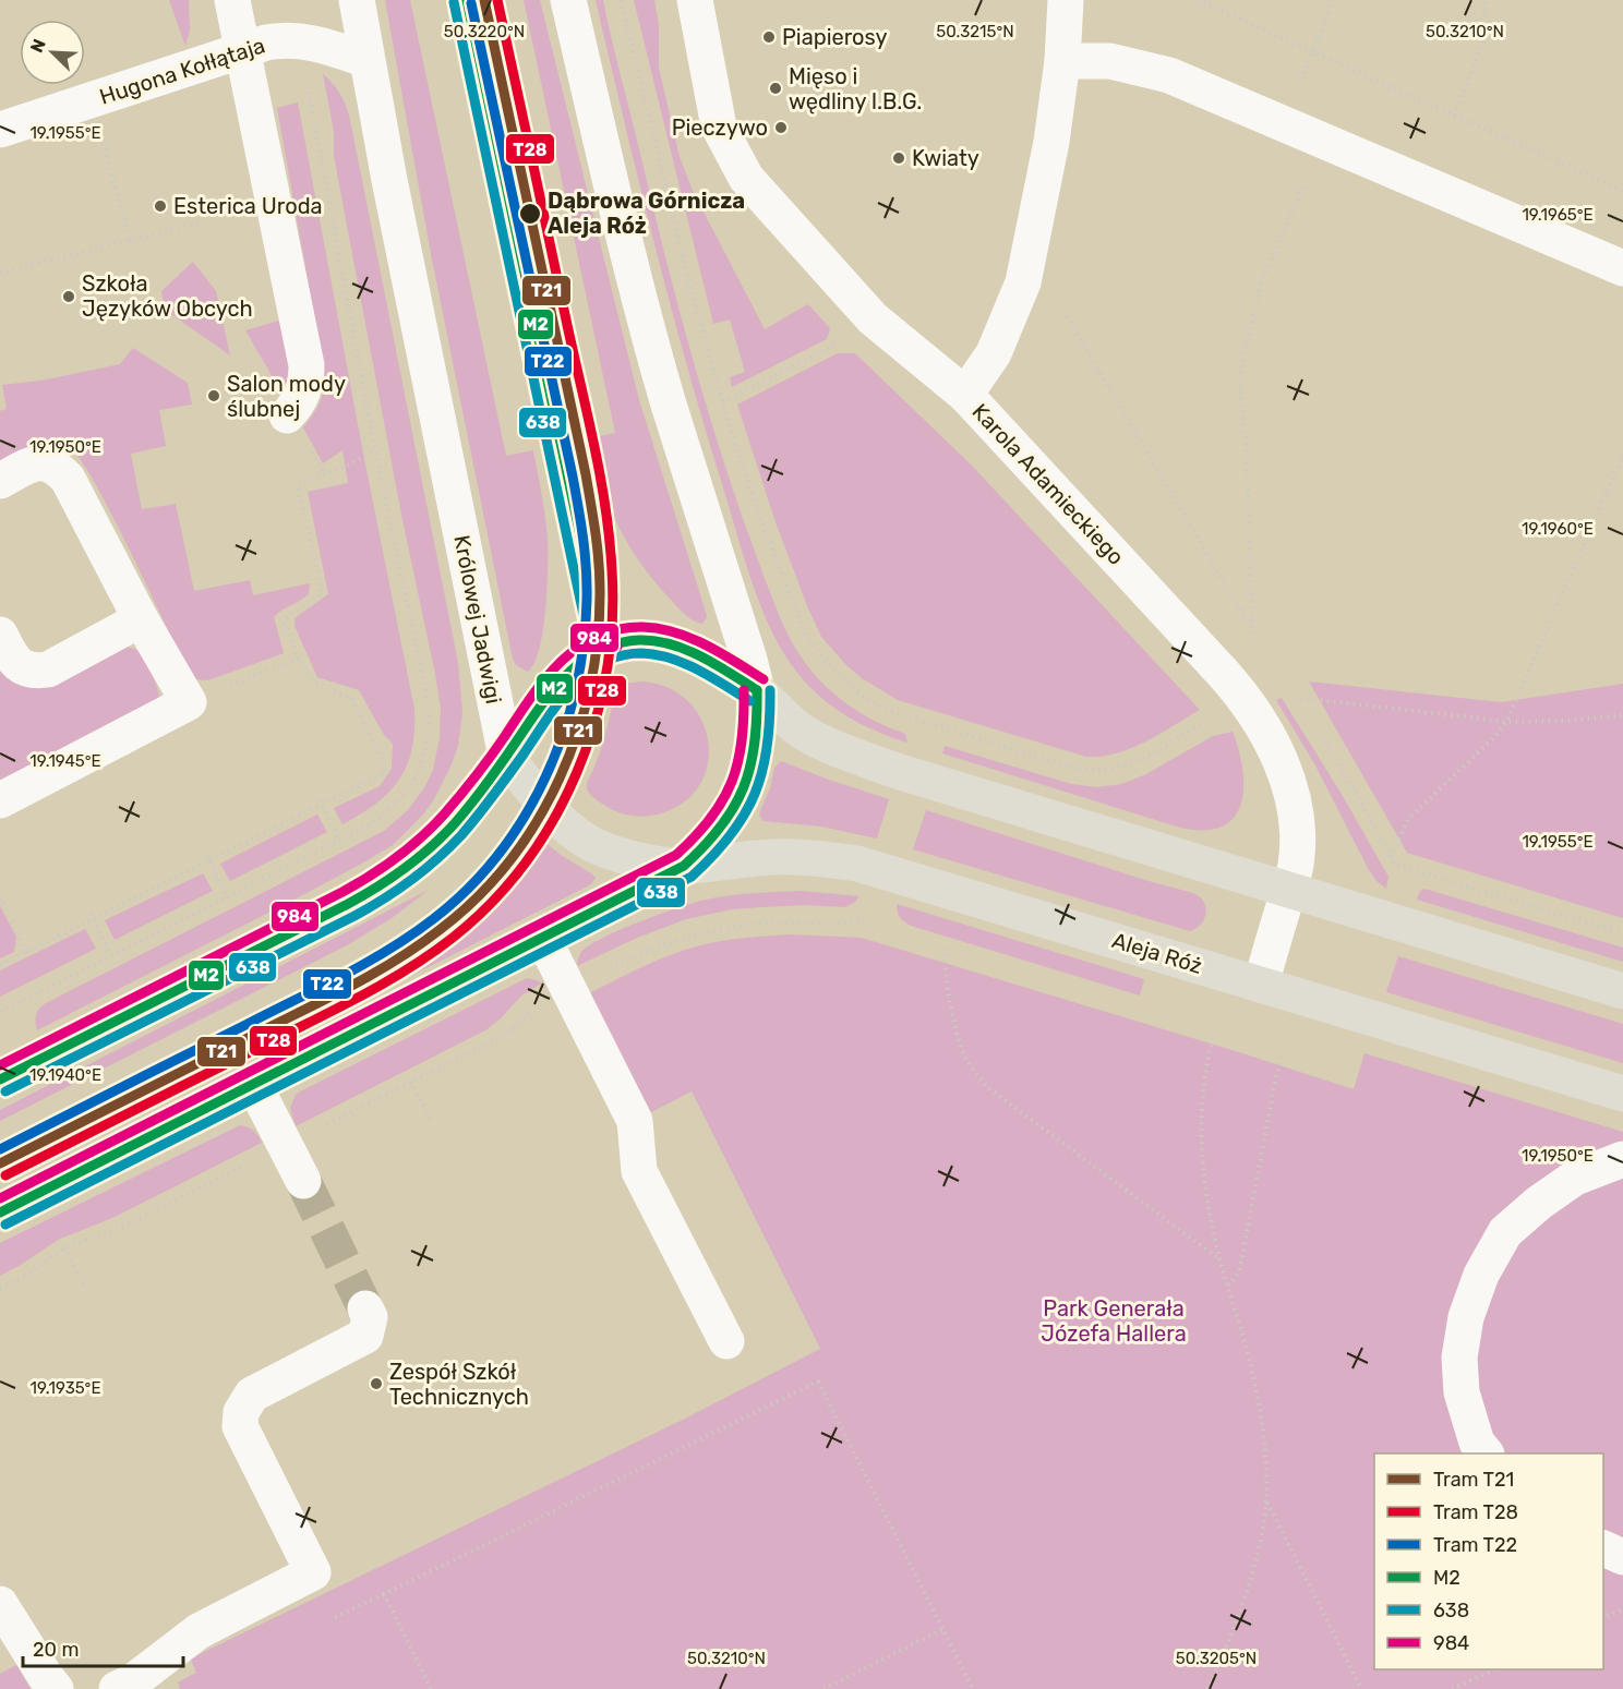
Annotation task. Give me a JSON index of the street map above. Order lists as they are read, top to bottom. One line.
{"streets":{"main road":["Aleja Róż"],"street":["Hugona Kołłątaja","Karola Adamieckiego","Królowej Jadwigi"]},"crossings":[["Hugona Kołłątaja","Królowej Jadwigi"],["Karola Adamieckiego","Aleja Róż"],["Królowej Jadwigi","Aleja Róż"]],"parks":["Park Generała Józefa Hallera"],"places":["Piapierosy","Mięso i wędliny I.B.G.","Pieczywo","Kwiaty","Esterica Uroda","Dąbrowa Górnicza Aleja Róż","Szkoła Języków Obcych","Salon mody ślubnej","Zespół Szkół Technicznych"],"lines":["tram line T21","tram line T28","transit line M2","transit line 984","transit line 638","tram line T22"],"legend":["Tram T21","Tram T28","Tram T22","M2","638","984"],"scale_bar":"20 m","north":"top left","coordinates":["50.3220°N","50.3215°N","50.3210°N","19.1955°E","19.1965°E","19.1950°E","19.1960°E","19.1945°E","19.1940°E","19.1935°E","50.3205°N"]}
